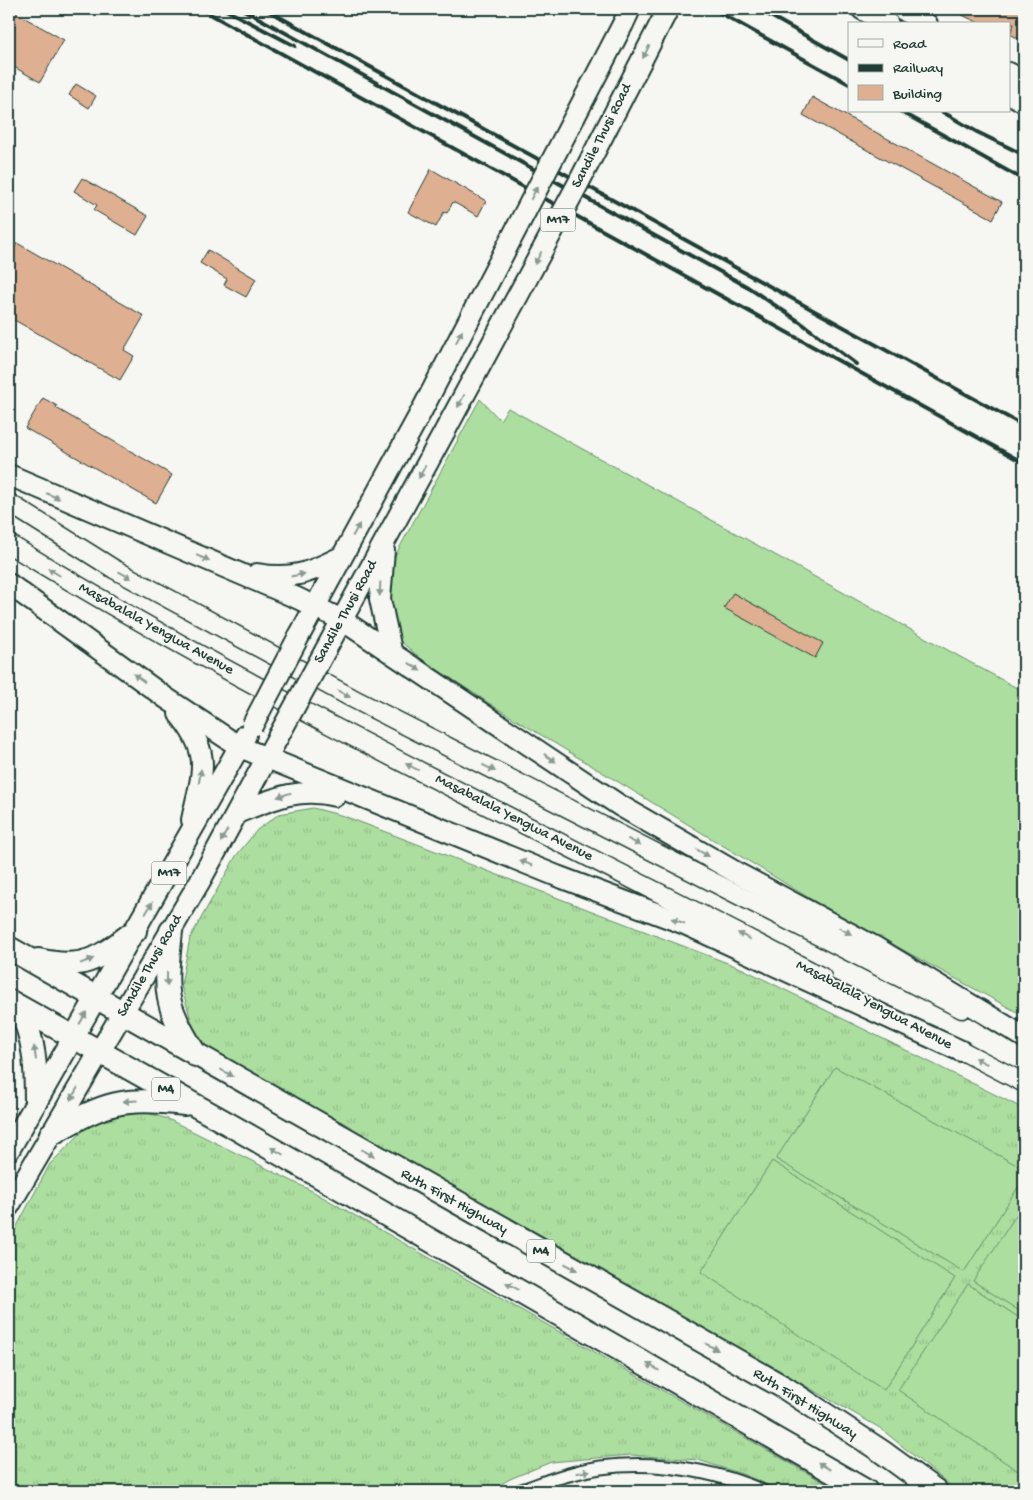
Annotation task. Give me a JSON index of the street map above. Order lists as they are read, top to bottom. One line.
{"streets":{"highway":["M4","Ruth First Highway"],"main road":["Sandile Thusi Road","M17","Masabalala Yengwa Avenue"]},"crossings":[["Sandile Thusi Road","M4"],["Sandile Thusi Road","Ruth First Highway"],["M4","Ruth First Highway"]],"legend":["Road","Railway","Building"]}
